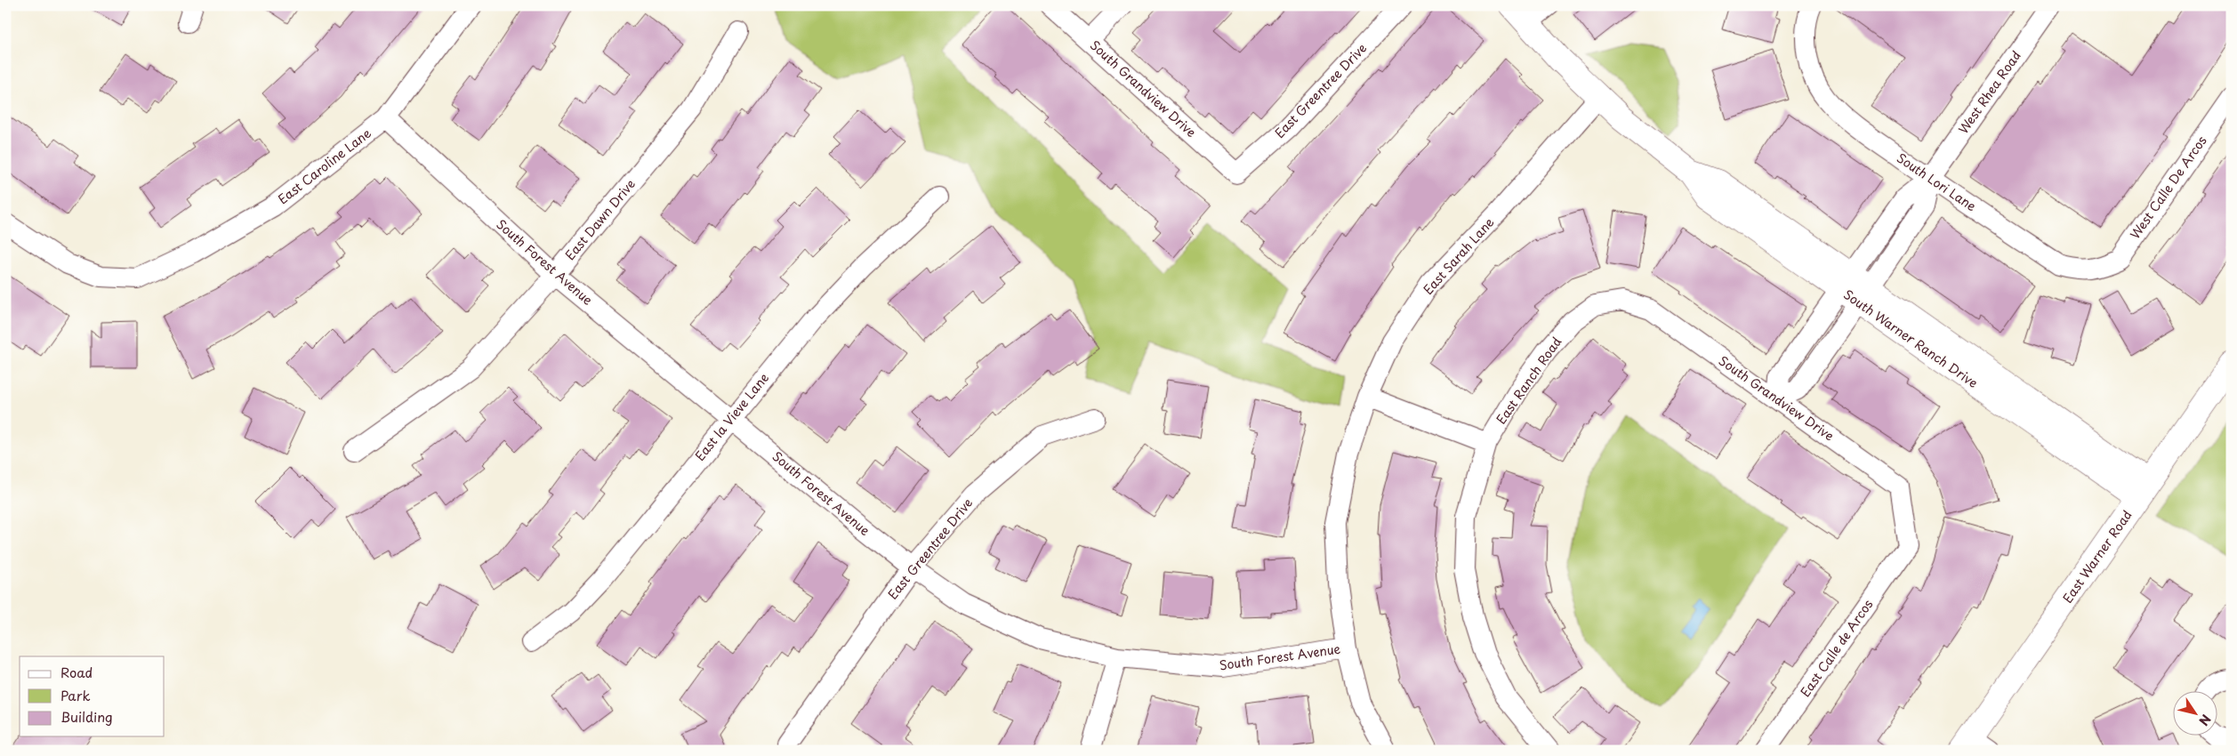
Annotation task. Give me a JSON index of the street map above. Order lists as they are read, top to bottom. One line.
{"streets":{"street":["South Grandview Drive","East Greentree Drive","West Rhea Road","East Caroline Lane","South Lori Lane","West Calle De Arcos","East Dawn Drive","East Sarah Lane","South Forest Avenue","South Warner Ranch Drive","East Ranch Road","East la Vieve Lane","East Warner Road","East Calle de Arcos"]},"crossings":[["South Grandview Drive","East Greentree Drive"],["South Grandview Drive","West Rhea Road"],["South Grandview Drive","East Ranch Road"],["South Grandview Drive","East Calle de Arcos"],["East Greentree Drive","South Forest Avenue"],["West Rhea Road","South Lori Lane"],["West Rhea Road","South Warner Ranch Drive"],["East Caroline Lane","South Forest Avenue"],["South Lori Lane","West Calle De Arcos"],["East Dawn Drive","South Forest Avenue"],["East Sarah Lane","South Forest Avenue"],["East Sarah Lane","South Warner Ranch Drive"],["South Forest Avenue","East la Vieve Lane"],["South Warner Ranch Drive","East Warner Road"]],"legend":["Road","Park","Building"],"north":"bottom right"}
